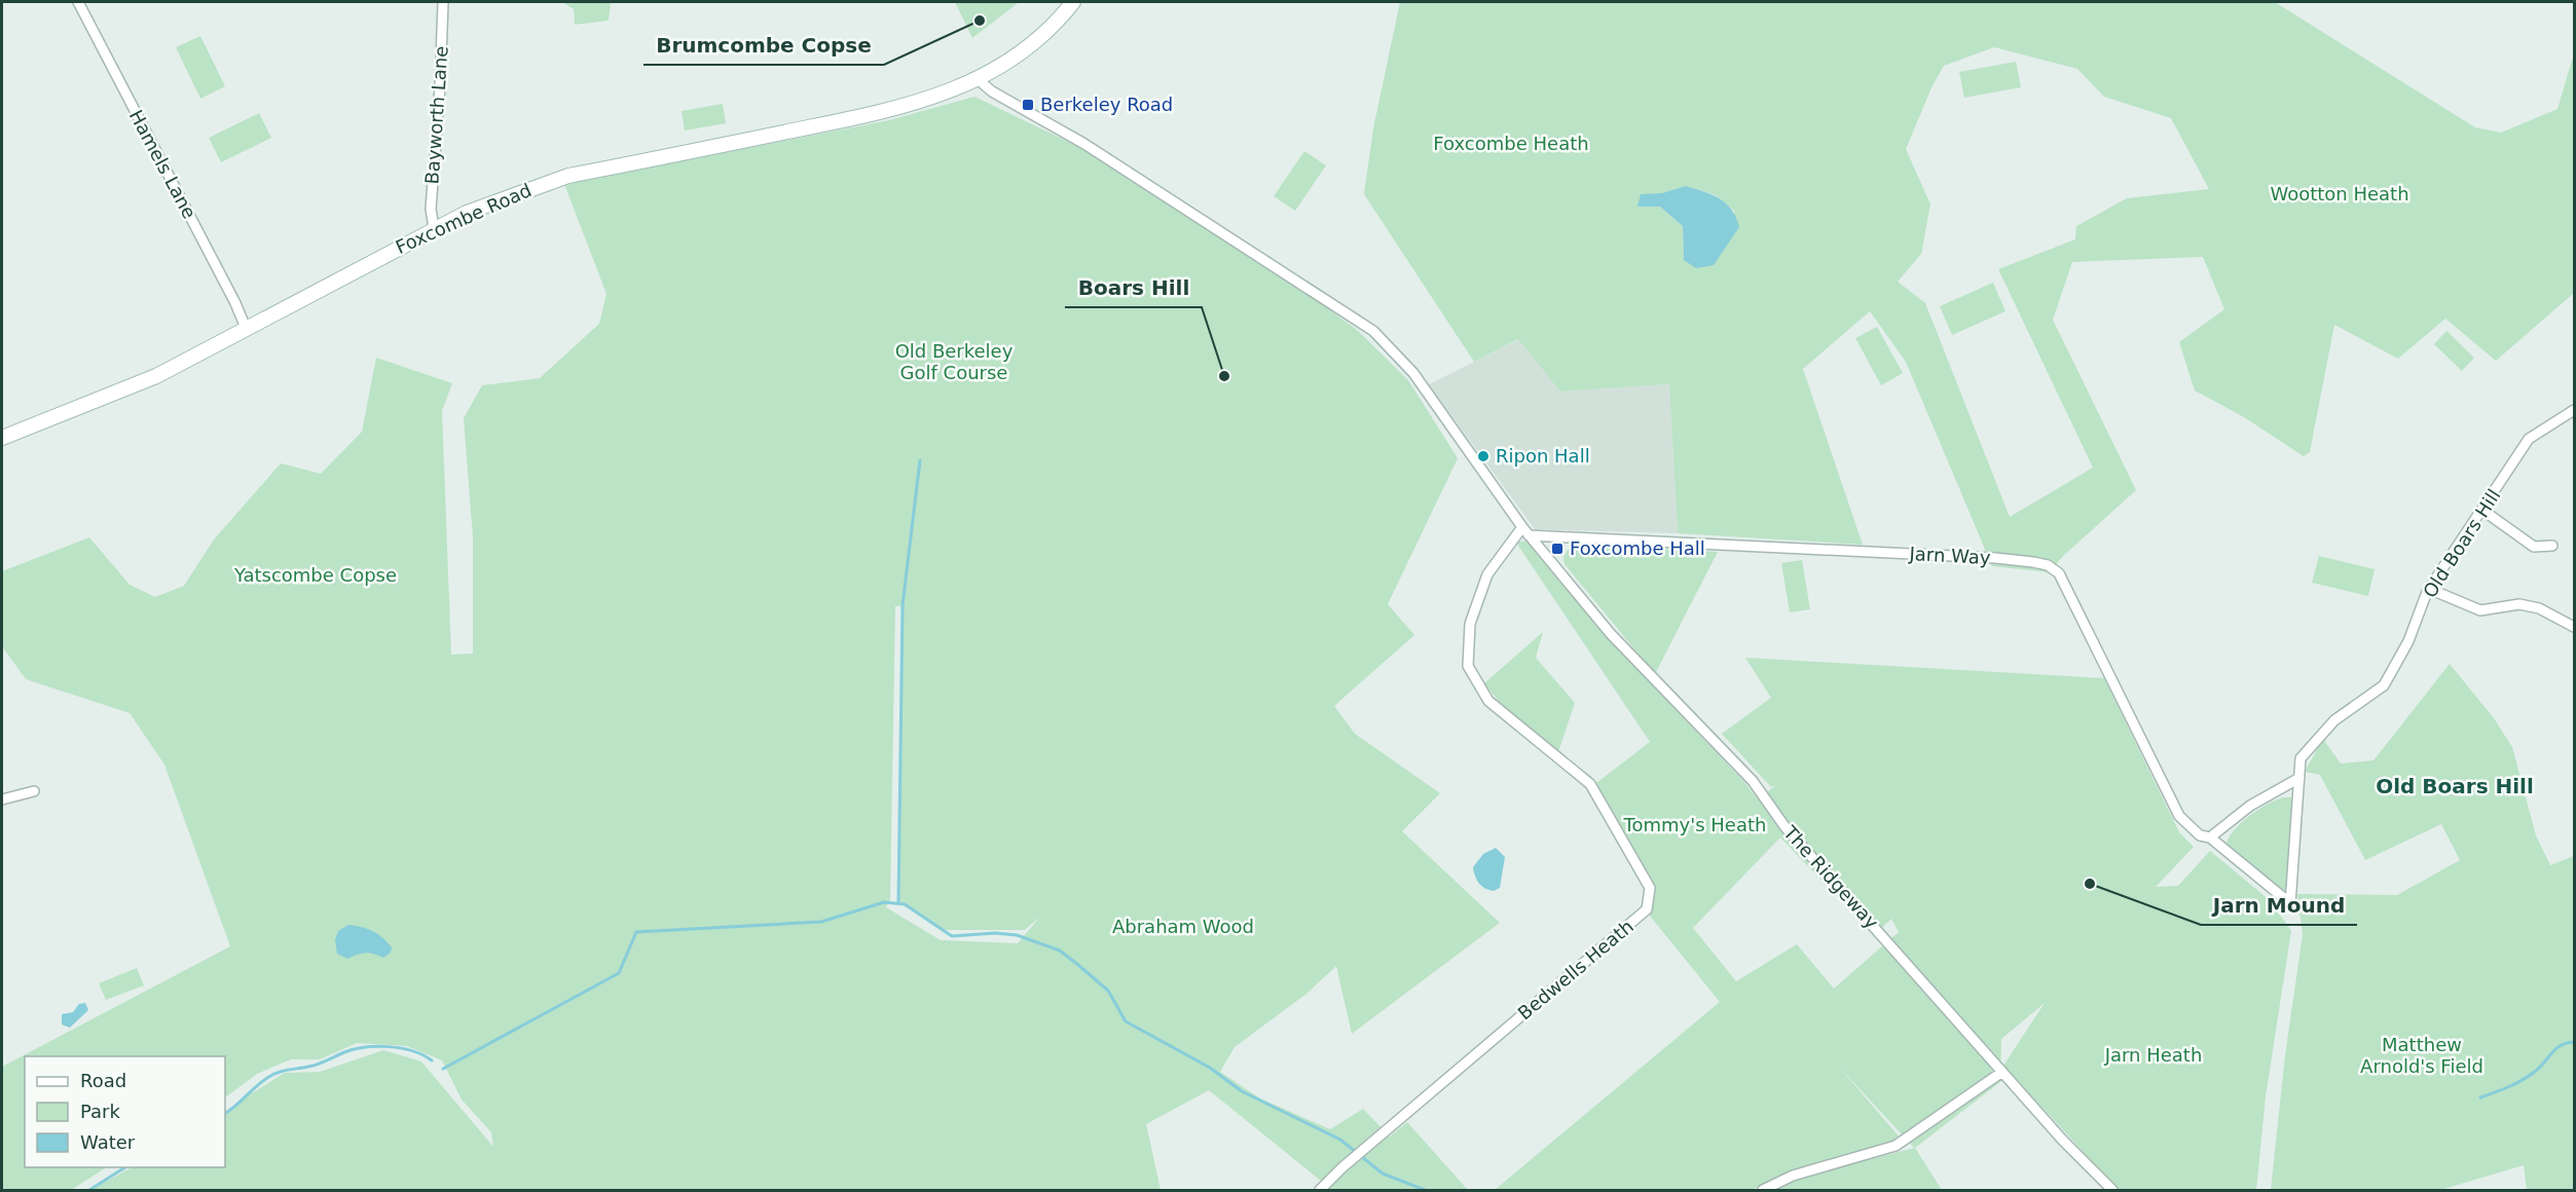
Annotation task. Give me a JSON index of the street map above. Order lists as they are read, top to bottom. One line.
{"streets":{"street":["Bayworth Lane","Hamels Lane","Foxcombe Road","Old Boars Hill","Jarn Way","The Ridgeway","Bedwells Heath"]},"crossings":[["Bayworth Lane","Foxcombe Road"],["Hamels Lane","Foxcombe Road"],["Old Boars Hill","Jarn Way"],["Jarn Way","The Ridgeway"],["Jarn Way","Bedwells Heath"],["The Ridgeway","Bedwells Heath"]],"districts":["Old Boars Hill"],"parks":["Foxcombe Heath","Wootton Heath","Old Berkeley Golf Course","Yatscombe Copse","Tommy's Heath","Abraham Wood","Matthew Arnold's Field","Jarn Heath"],"places":{"other":["Brumcombe Copse","Boars Hill","Ripon Hall","Jarn Mound"],"transit":["Berkeley Road","Foxcombe Hall"]},"legend":["Road","Park","Water"]}
